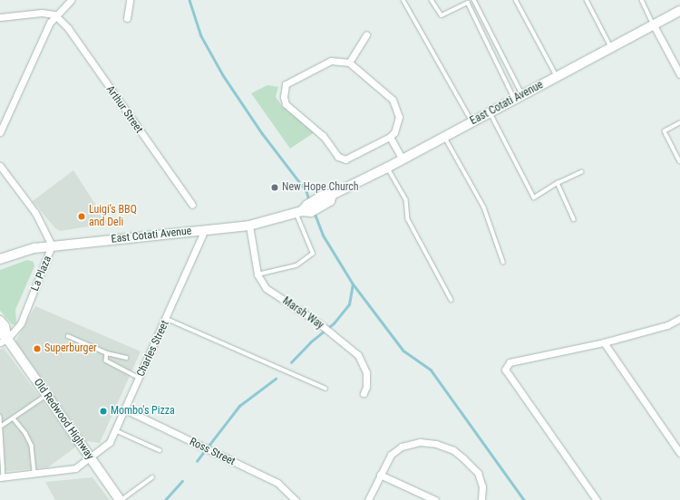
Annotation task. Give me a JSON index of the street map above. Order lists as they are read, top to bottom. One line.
{"streets":{"main road":["East Cotati Avenue","Old Redwood Highway"],"street":["Arthur Street","La Plaza","Marsh Way","Charles Street","Ross Street"]},"crossings":[["East Cotati Avenue","La Plaza"],["East Cotati Avenue","Marsh Way"],["East Cotati Avenue","Charles Street"],["La Plaza","Old Redwood Highway"],["Charles Street","Old Redwood Highway"],["Charles Street","Ross Street"]],"places":["New Hope Church","Luigi's BBQ and Deli","Superburger","Mombo's Pizza"]}
